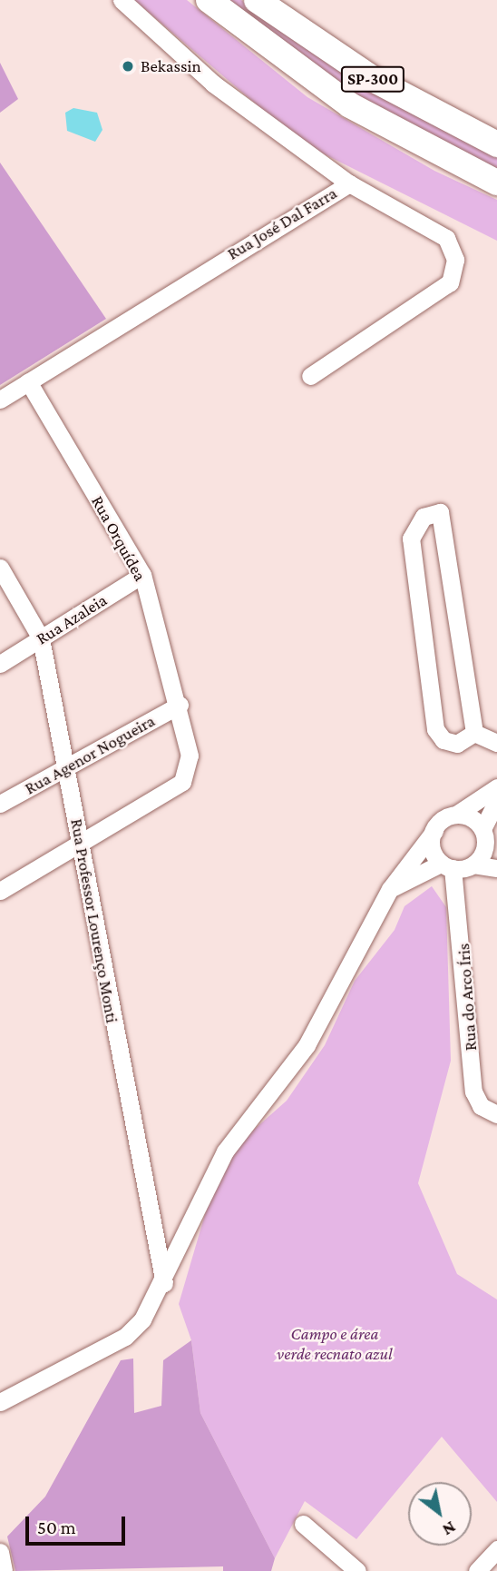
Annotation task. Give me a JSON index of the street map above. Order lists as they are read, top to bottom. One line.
{"streets":{"highway":["SP-300"],"street":["Rua José Dal Farra","Rua Orquídea","Rua Azaleia","Rua Agenor Nogueira","Rua Professor Lourenço Monti","Rua do Arco Íris"]},"crossings":[["Rua José Dal Farra","Rua Orquídea"],["Rua Orquídea","Rua Azaleia"],["Rua Orquídea","Rua Agenor Nogueira"],["Rua Orquídea","Rua Professor Lourenço Monti"],["Rua Azaleia","Rua Professor Lourenço Monti"],["Rua Agenor Nogueira","Rua Professor Lourenço Monti"]],"parks":["Campo e área verde recnato azul"],"places":["Bekassin"],"scale_bar":"50 m","north":"bottom right"}
